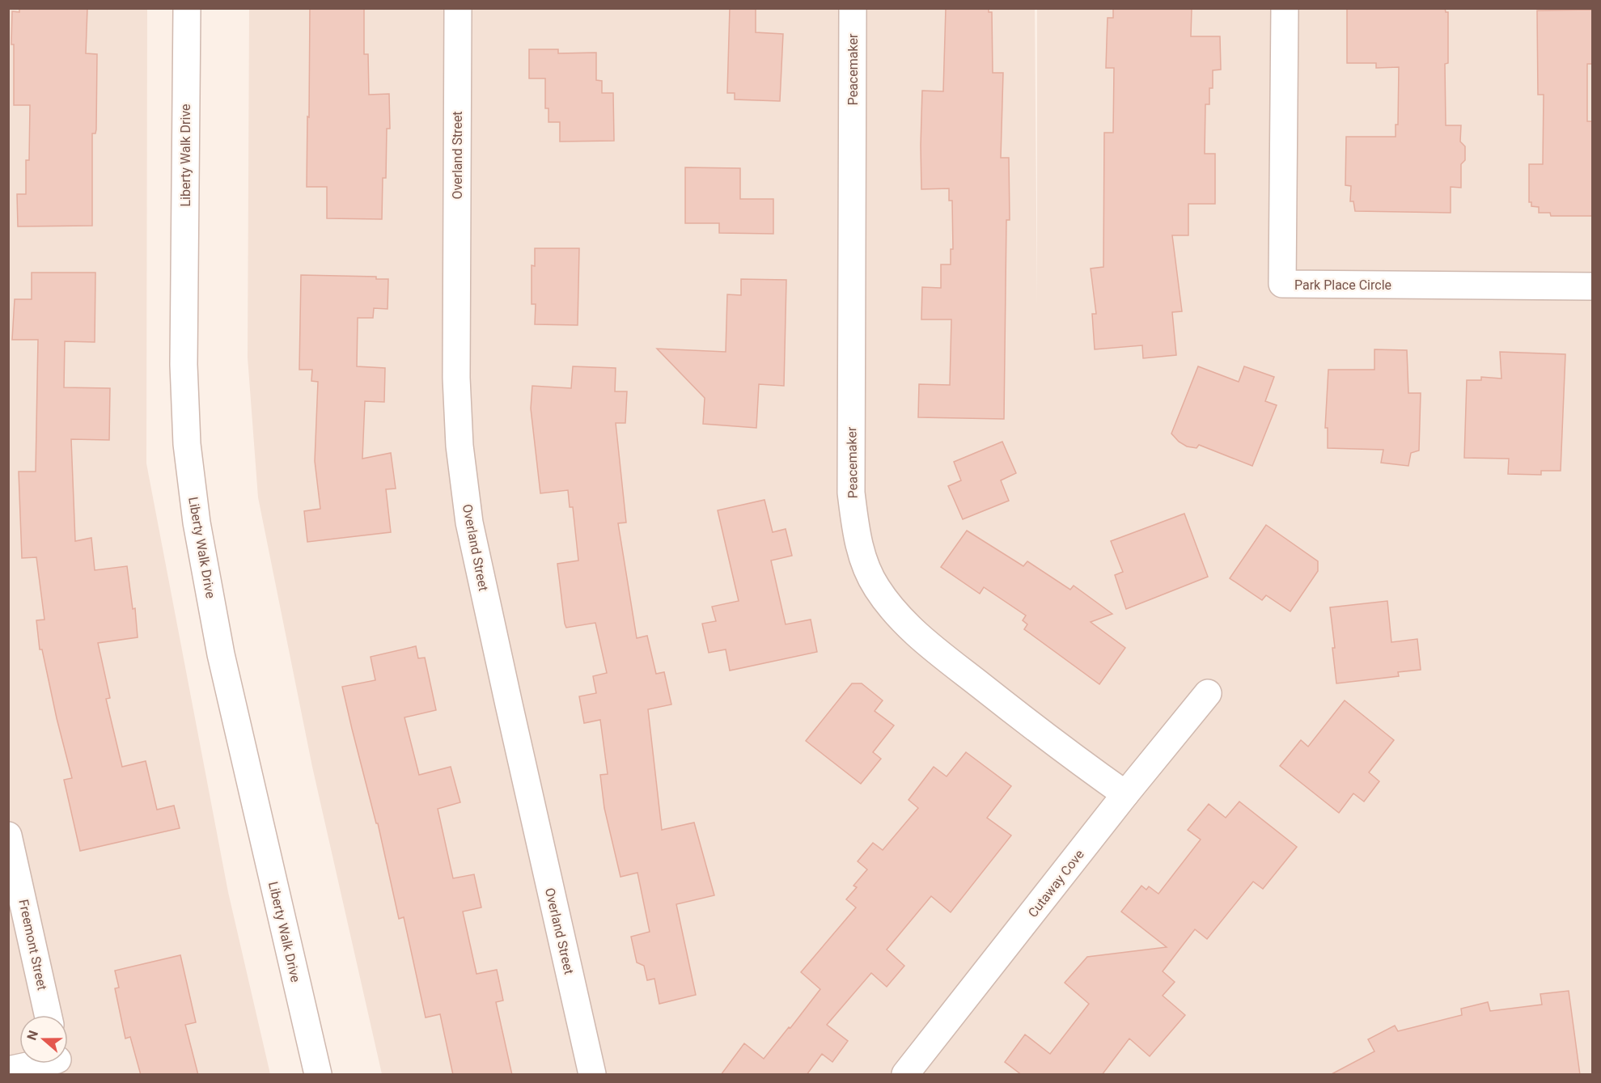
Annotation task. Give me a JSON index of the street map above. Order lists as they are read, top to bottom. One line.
{"streets":{"street":["Peacemaker","Liberty Walk Drive","Overland Street","Park Place Circle","Cutaway Cove","Freemont Street"]},"crossings":[["Peacemaker","Cutaway Cove"]],"north":"left"}
